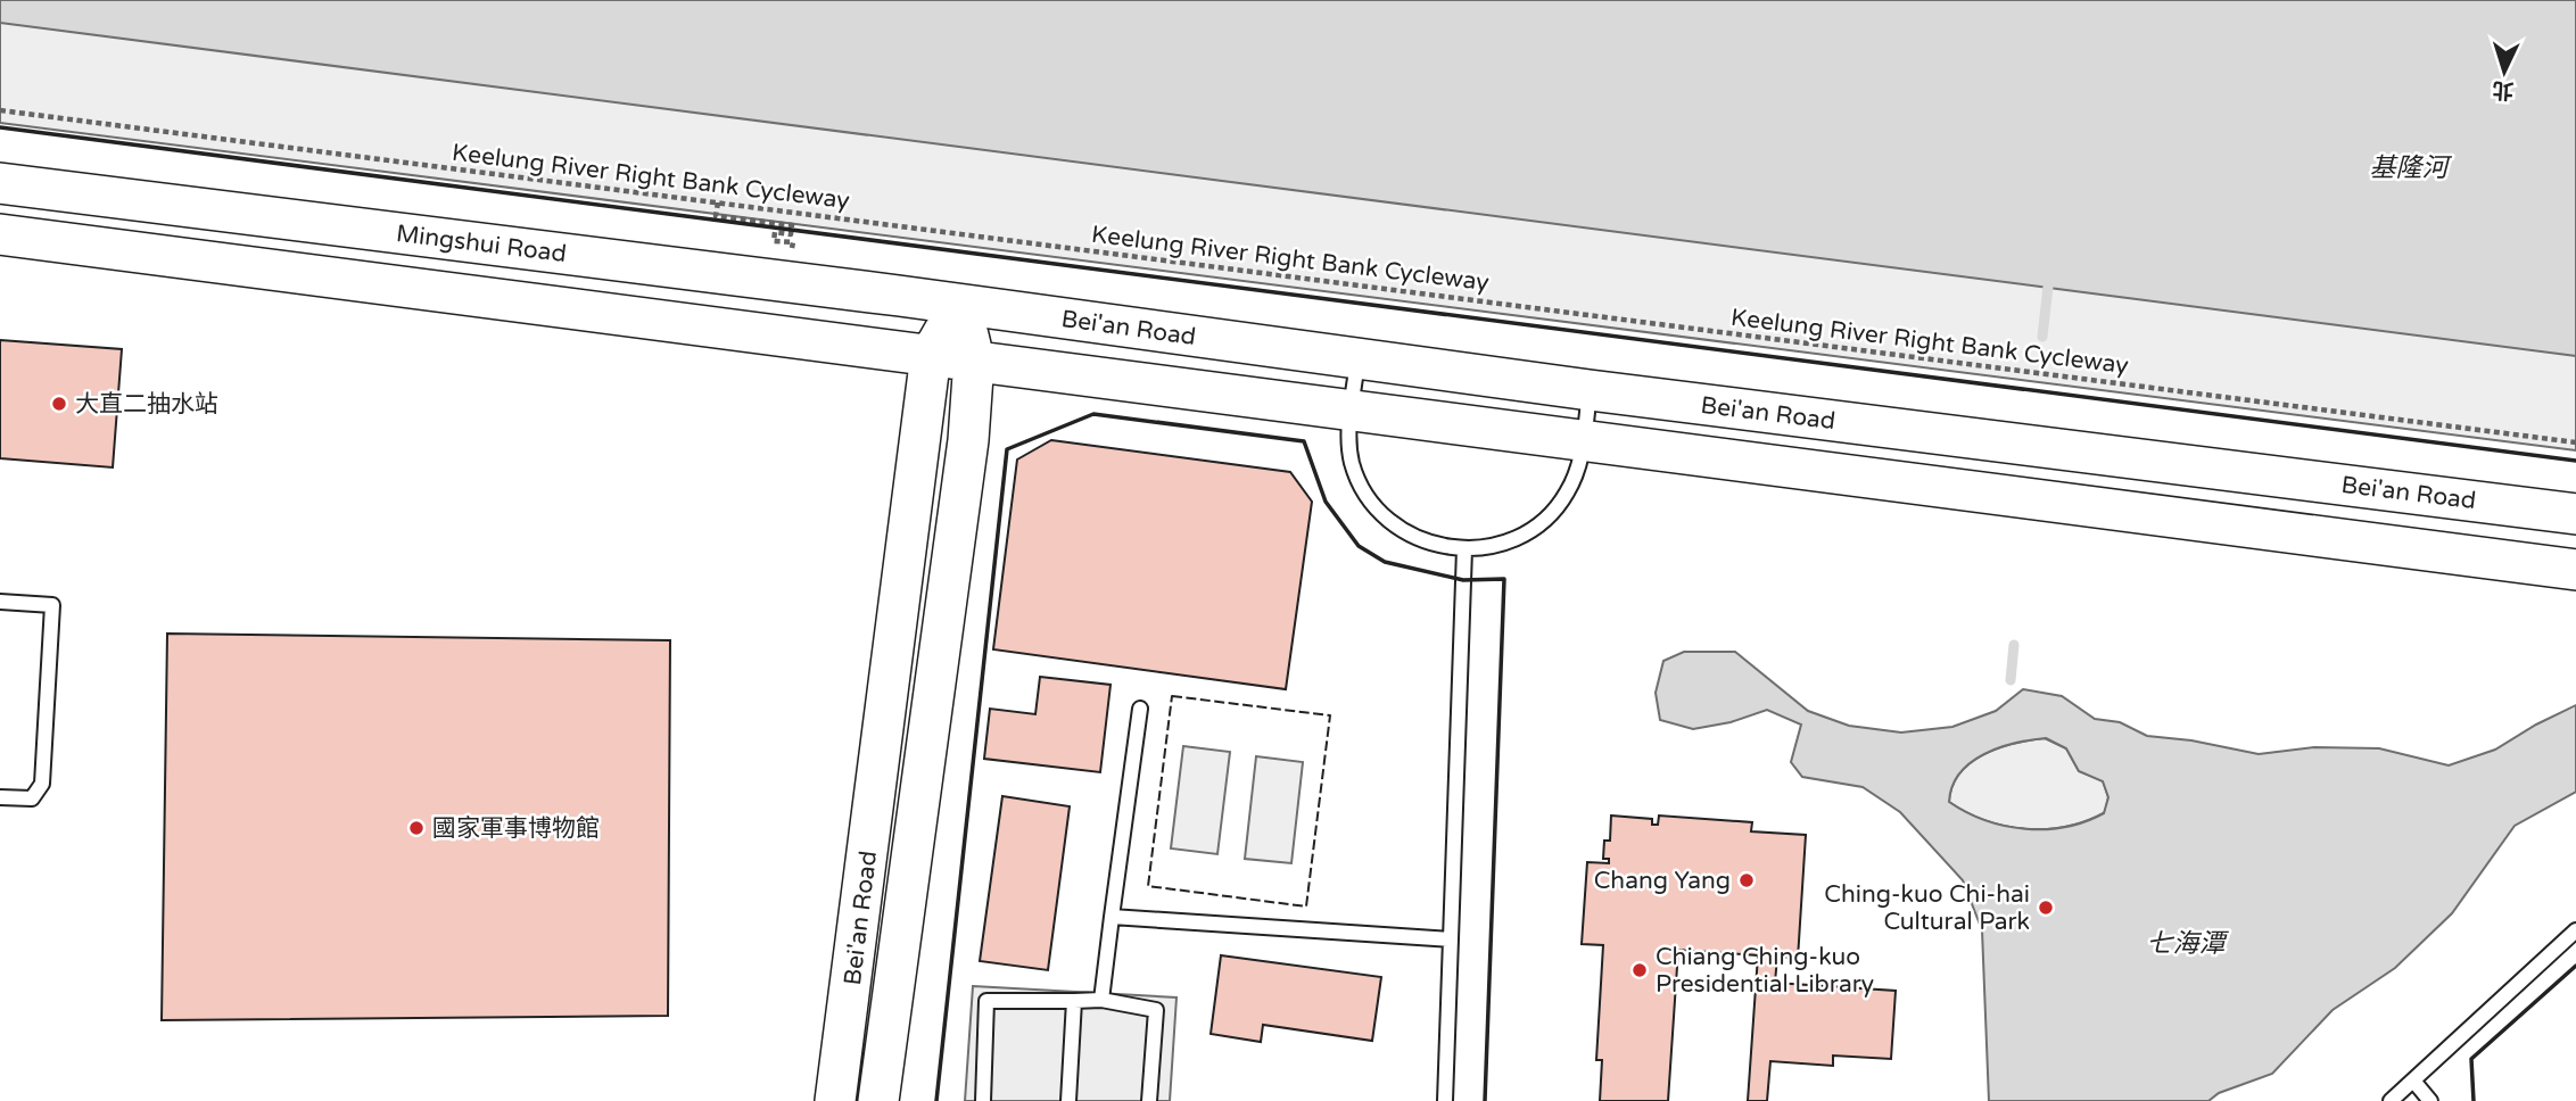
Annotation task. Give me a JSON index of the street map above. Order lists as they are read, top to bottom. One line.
{"streets":{"main road":["Mingshui Road","Bei'an Road"],"path":["Keelung River Right Bank Cycleway"]},"crossings":[["Mingshui Road","Bei'an Road"]],"water":["基隆河","七海潭"],"places":["大直二抽水站","國家軍事博物館","Chang Yang","Ching-kuo Chi-hai Cultural Park","Chiang Ching-kuo Presidential Library"],"north":"bottom"}
